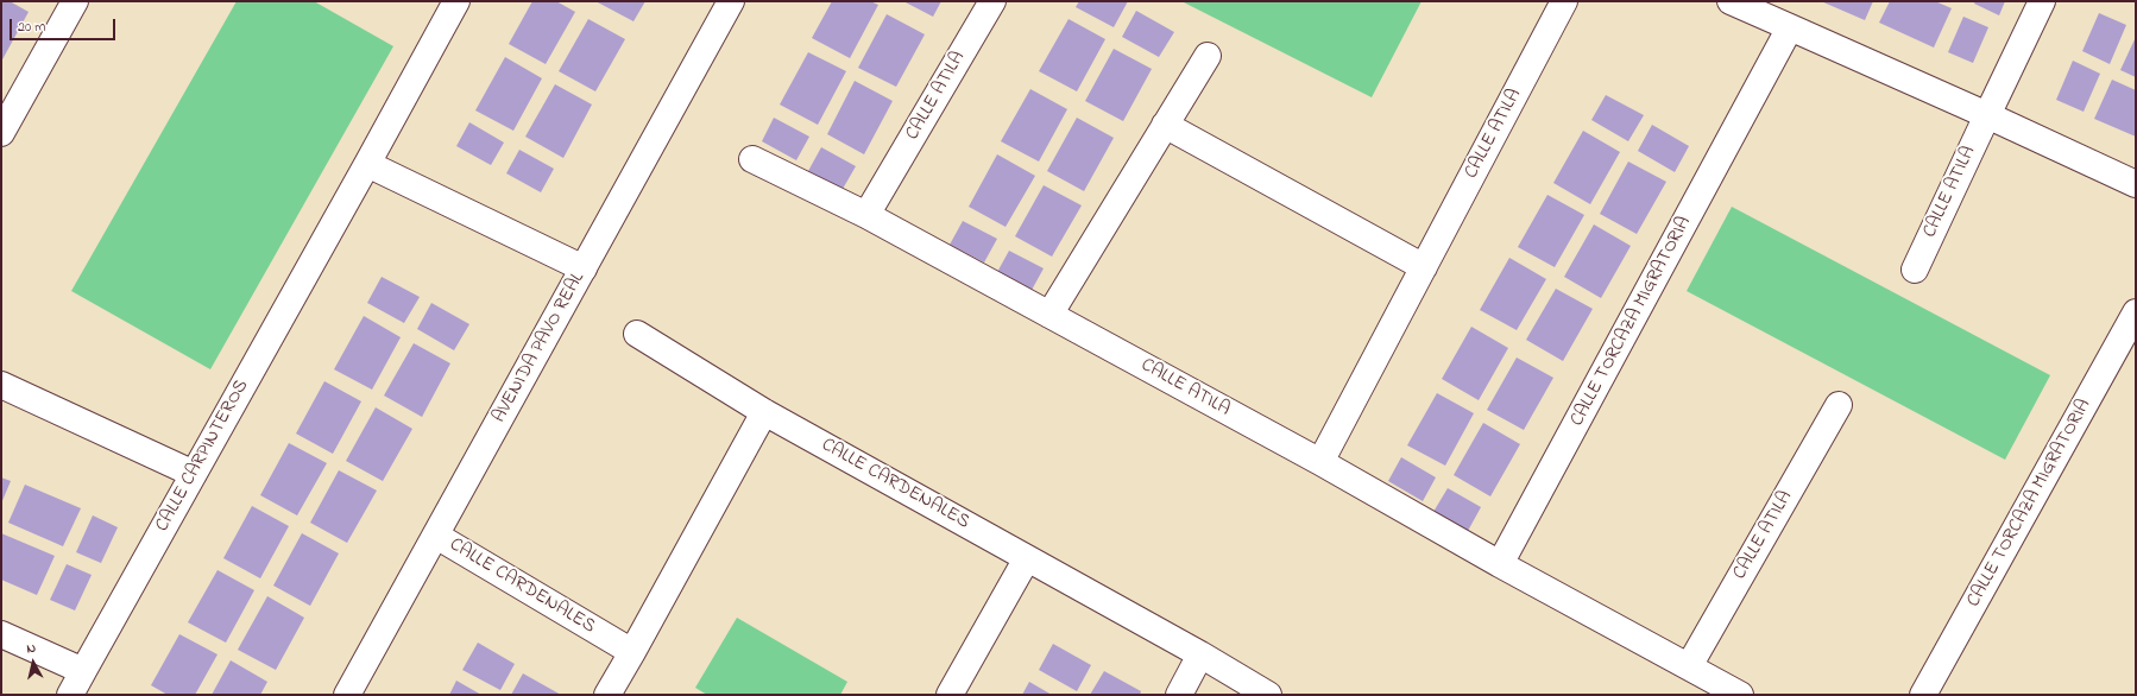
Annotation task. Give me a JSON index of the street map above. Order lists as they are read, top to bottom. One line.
{"streets":{"street":["CALLE ATILA","CALLE TORCAZA MIGRATORIA","AVENIDA PAVO REAL","CALLE CARPINTEROS","CALLE CARDENALES"]},"crossings":[["CALLE ATILA","CALLE TORCAZA MIGRATORIA"],["AVENIDA PAVO REAL","CALLE CARDENALES"]],"scale_bar":"20 m","north":"top"}
